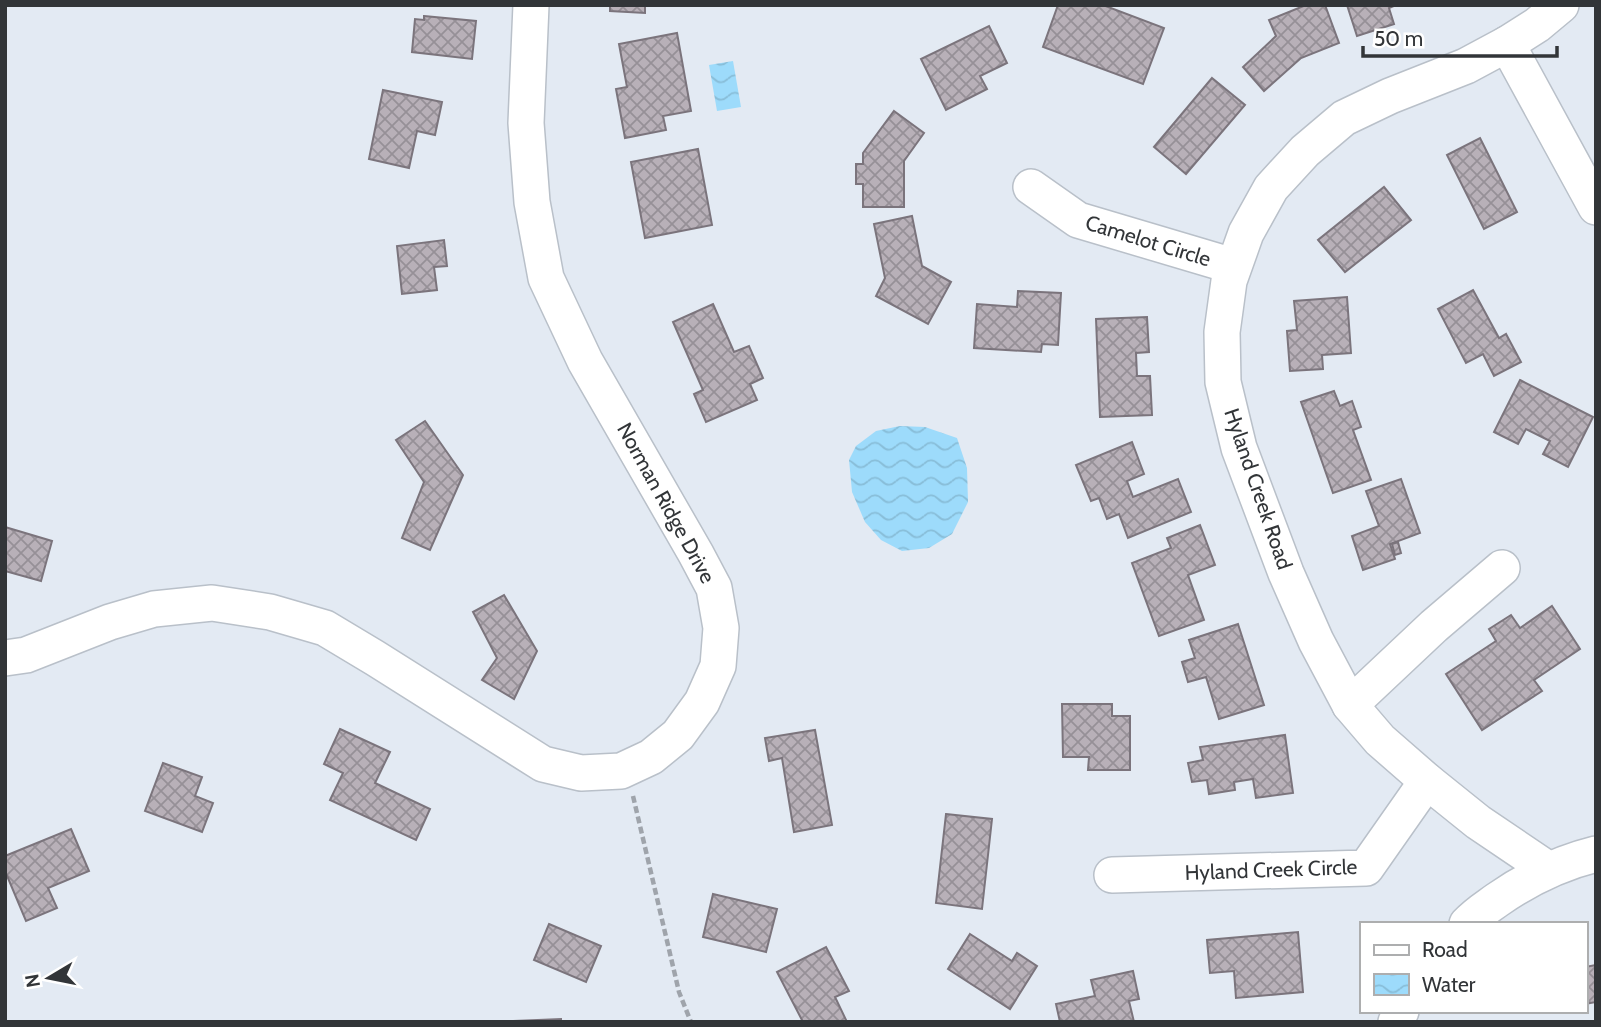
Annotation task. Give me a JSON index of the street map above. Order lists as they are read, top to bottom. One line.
{"streets":{"street":["Camelot Circle","Hyland Creek Road","Norman Ridge Drive","Hyland Creek Circle"]},"crossings":[["Camelot Circle","Hyland Creek Road"],["Hyland Creek Road","Hyland Creek Circle"]],"legend":["Road","Water"],"scale_bar":"50 m","north":"left"}
